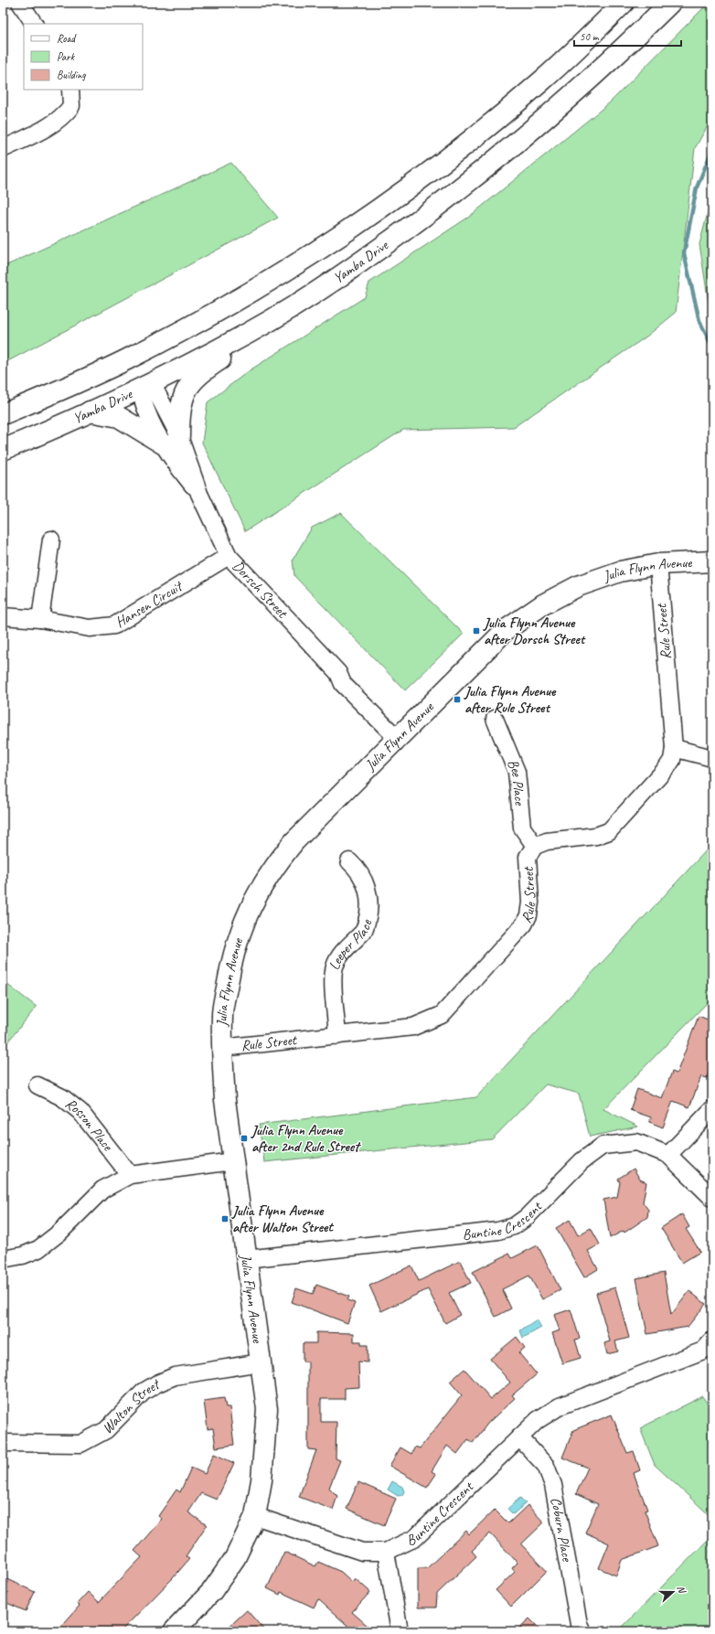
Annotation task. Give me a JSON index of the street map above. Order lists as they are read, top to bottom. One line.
{"streets":{"main road":["Yamba Drive","Julia Flynn Avenue"],"street":["Dorsch Street","Hansen Circuit","Rule Street","Bee Place","Leeper Place","Rosson Place","Buntine Crescent","Walton Street","Coburn Place"]},"crossings":[["Yamba Drive","Dorsch Street"],["Julia Flynn Avenue","Dorsch Street"],["Julia Flynn Avenue","Rule Street"],["Julia Flynn Avenue","Buntine Crescent"],["Julia Flynn Avenue","Walton Street"],["Dorsch Street","Hansen Circuit"],["Rule Street","Bee Place"],["Rule Street","Leeper Place"],["Buntine Crescent","Coburn Place"]],"places":{"transit":["Julia Flynn Avenue after Dorsch Street","Julia Flynn Avenue after Rule Street","Julia Flynn Avenue after 2nd Rule Street","Julia Flynn Avenue after Walton Street"]},"legend":["Road","Park","Building"],"scale_bar":"50 m","north":"right"}
